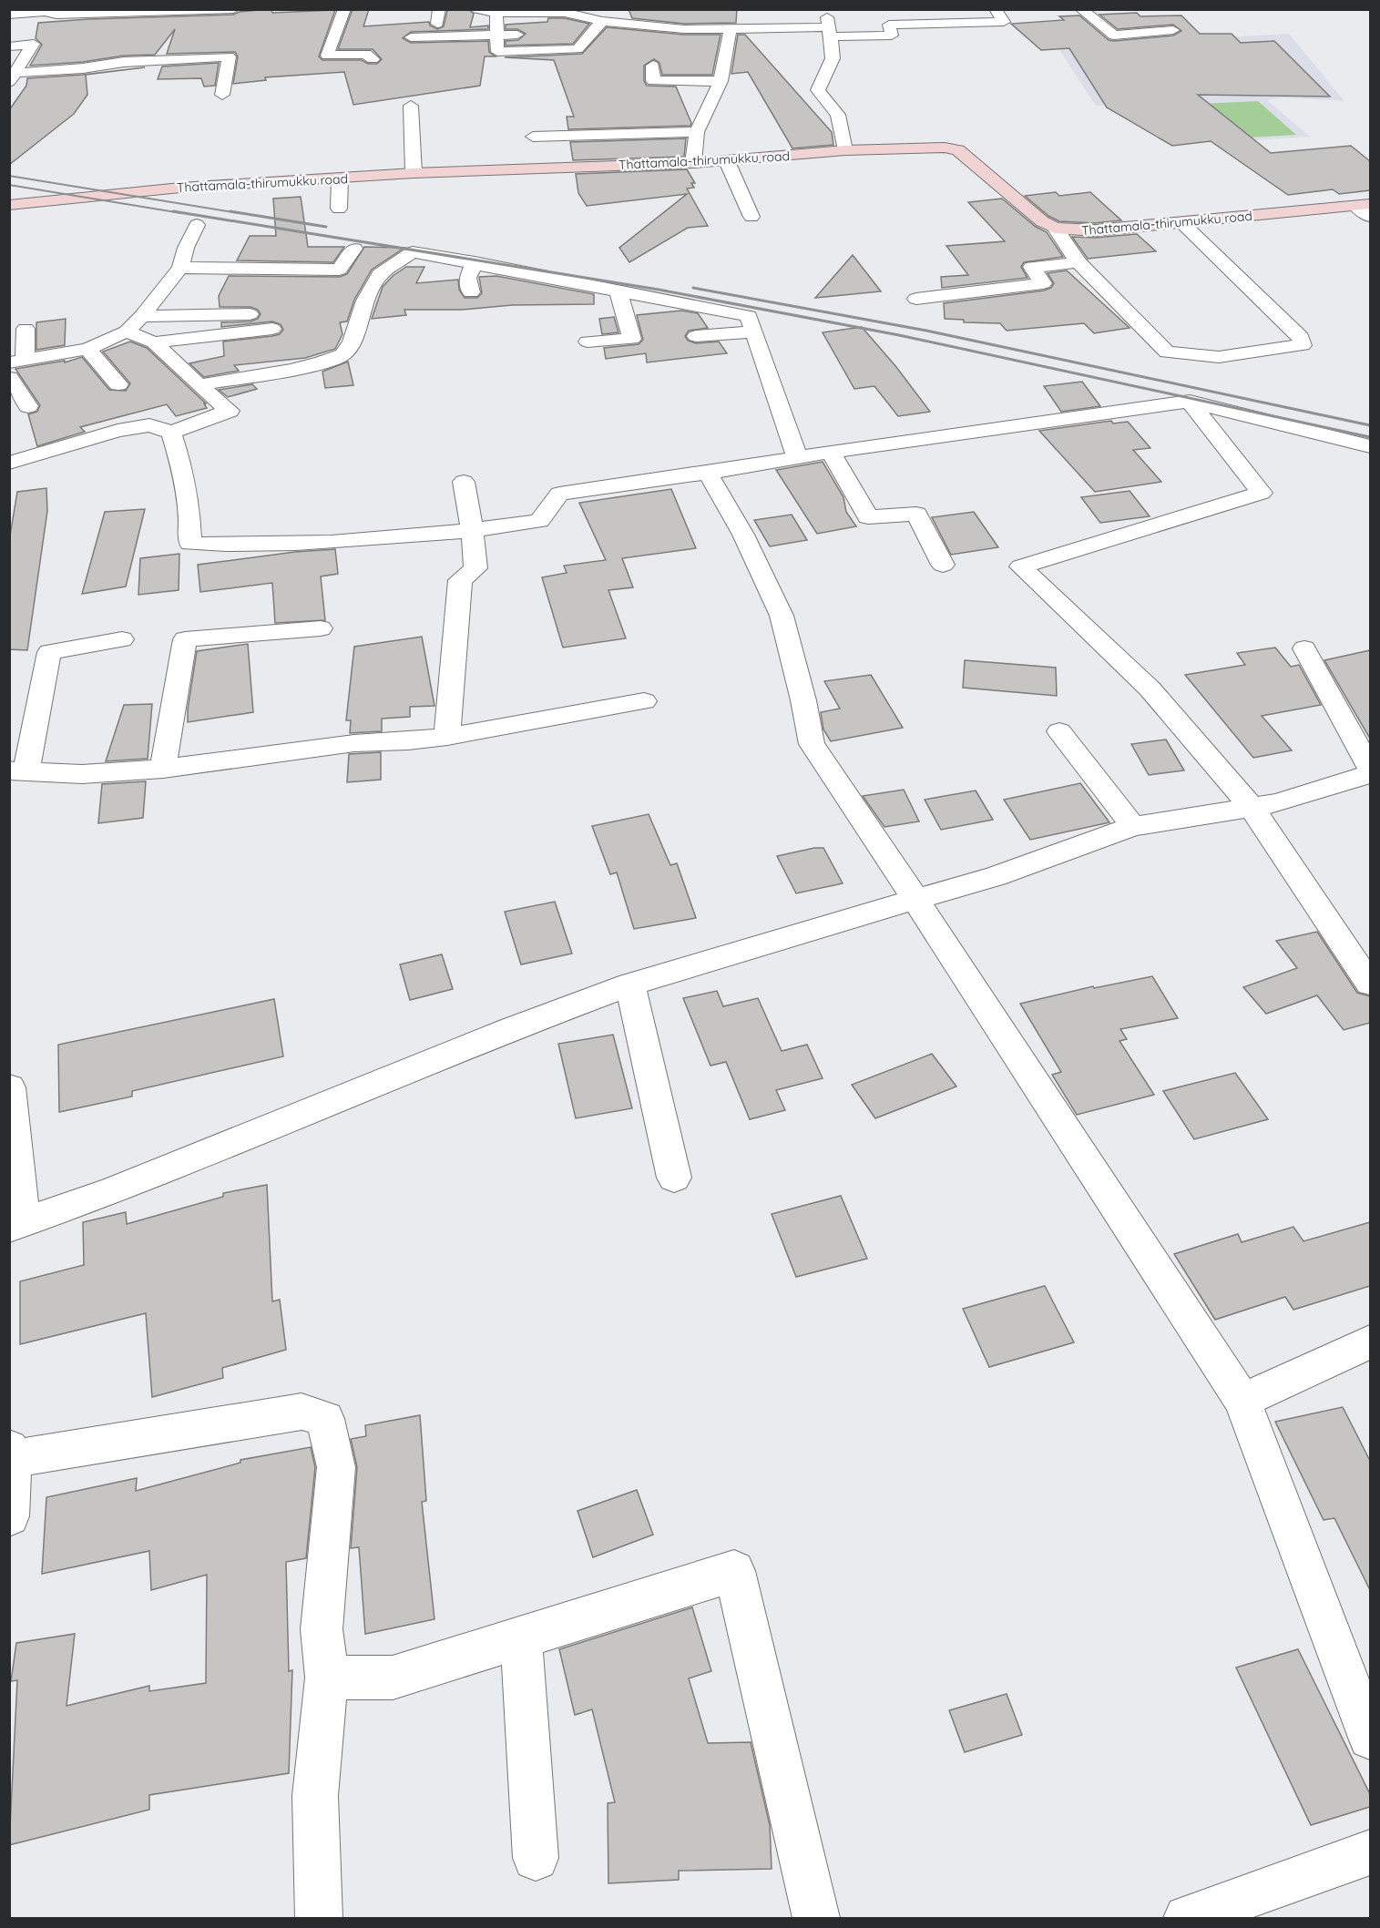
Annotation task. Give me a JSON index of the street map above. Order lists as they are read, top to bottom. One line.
{"streets":{"street":["Thattamala-thirumukku road"]}}
